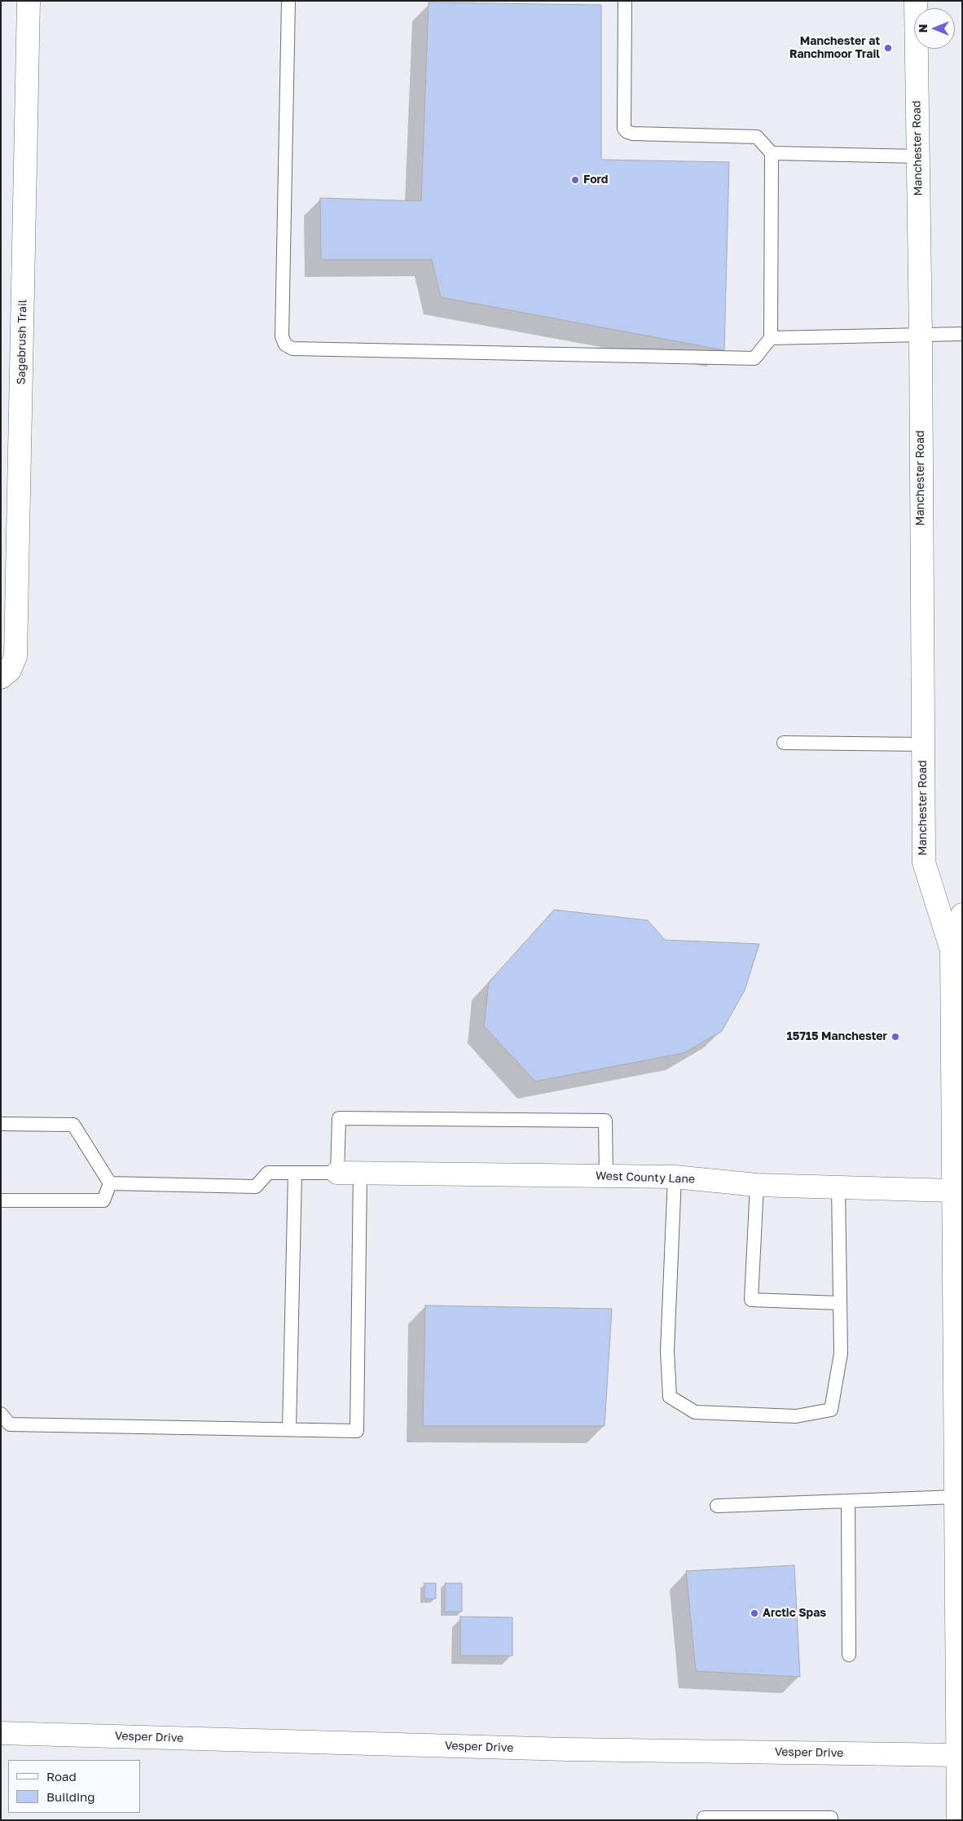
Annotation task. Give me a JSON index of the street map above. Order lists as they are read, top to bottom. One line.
{"streets":{"main road":["Manchester Road","Sagebrush Trail","West County Lane","Vesper Drive"]},"crossings":[["Manchester Road","West County Lane"],["Manchester Road","Vesper Drive"]],"places":["Manchester at Ranchmoor Trail","Ford","15715 Manchester","Arctic Spas"],"legend":["Road","Building"],"north":"left"}
